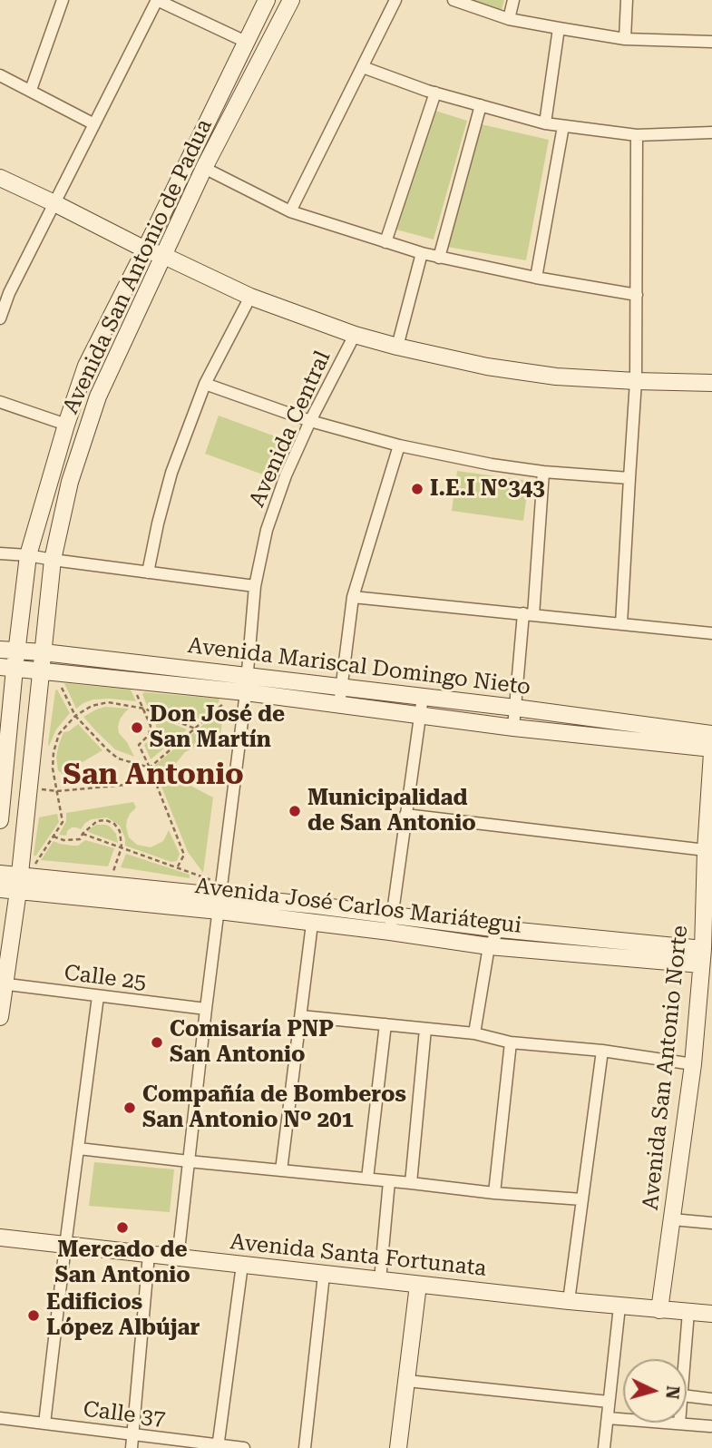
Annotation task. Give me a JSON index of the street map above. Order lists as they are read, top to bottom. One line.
{"streets":{"street":["Avenida San Antonio de Padua","Avenida Central","Avenida Mariscal Domingo Nieto","Avenida José Carlos Mariátegui","Calle 25","Avenida San Antonio Norte","Avenida Santa Fortunata","Calle 37"]},"crossings":[["Avenida San Antonio de Padua","Avenida Mariscal Domingo Nieto"],["Avenida San Antonio de Padua","Avenida José Carlos Mariátegui"],["Avenida San Antonio de Padua","Calle 25"],["Avenida Central","Avenida Mariscal Domingo Nieto"],["Avenida Central","Avenida José Carlos Mariátegui"],["Avenida Central","Calle 25"],["Avenida Central","Avenida Santa Fortunata"],["Avenida Mariscal Domingo Nieto","Avenida San Antonio Norte"],["Avenida José Carlos Mariátegui","Avenida San Antonio Norte"],["Avenida San Antonio Norte","Avenida Santa Fortunata"]],"districts":["San Antonio"],"places":["I.E.I N°343","Don José de San Martín","Municipalidad de San Antonio","Comisaría PNP San Antonio","Compañía de Bomberos San Antonio Nº 201","Mercado de San Antonio","Edificios López Albújar"],"north":"right"}
